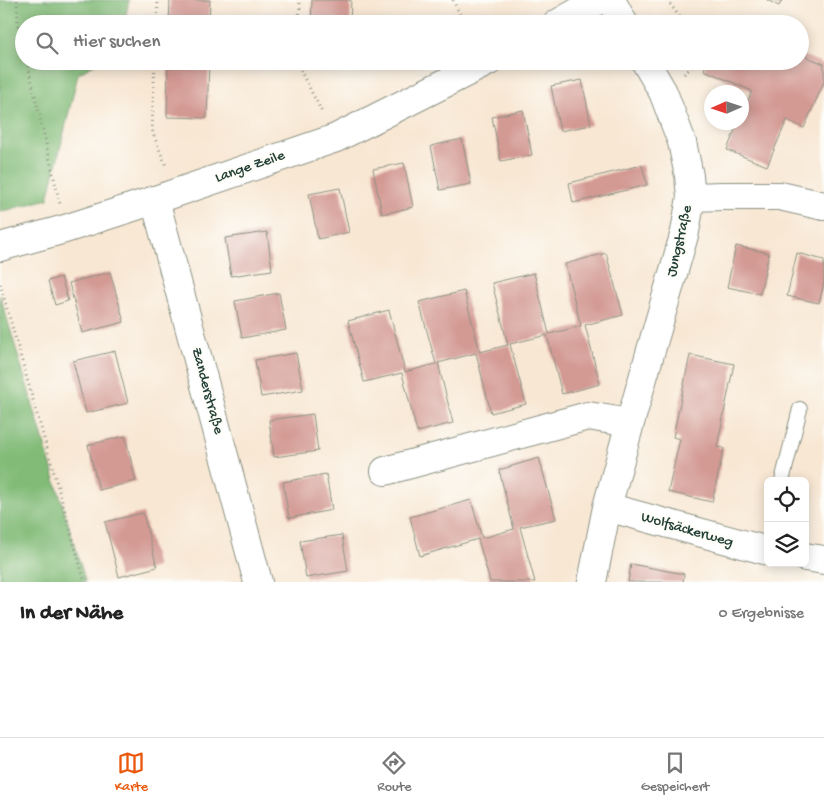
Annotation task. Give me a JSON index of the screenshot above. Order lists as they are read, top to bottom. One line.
{"streets":{"street":["Lange Zeile","Jungstraße","Zanderstraße","Wolfsäckerweg"]},"crossings":[["Lange Zeile","Zanderstraße"],["Jungstraße","Wolfsäckerweg"]],"north":"left","page":{"search":"Hier suchen","heading":["In der Nähe","0 Ergebnisse"],"nav":["Karte","Route","Gespeichert"]}}
